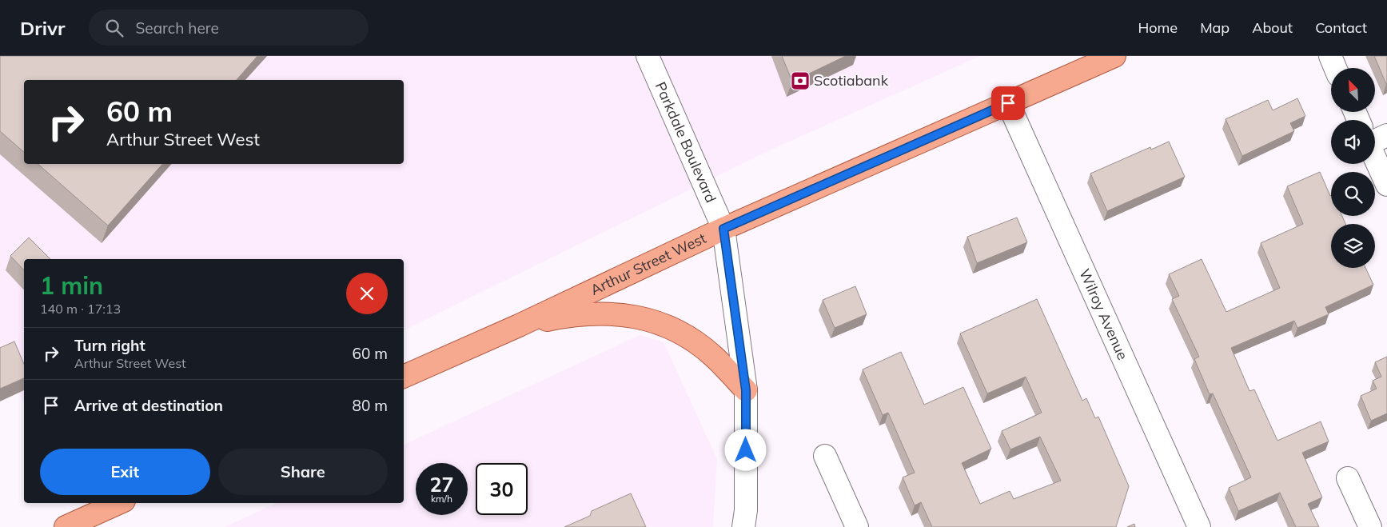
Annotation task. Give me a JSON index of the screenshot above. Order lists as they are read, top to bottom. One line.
{"streets":{"main road":["Arthur Street West"],"street":["Parkdale Boulevard","Wilroy Avenue"]},"crossings":[["Parkdale Boulevard","Arthur Street West"],["Arthur Street West","Wilroy Avenue"]],"places":{"bank":["Scotiabank"]},"north":"top left","page":{"header":"Drivr","search":"Search here","nav":["Home","Map","About","Contact"],"turn":["60 m","Arthur Street West"],"heading":["1 min","140 m · 17:13"],"list":[{"name":"Turn right","note":"Arthur Street West","value":"60 m"},{"name":"Arrive at destination","value":"80 m"}],"buttons":["Exit","Share"],"speed":"27 km/h","limit":"30"}}
